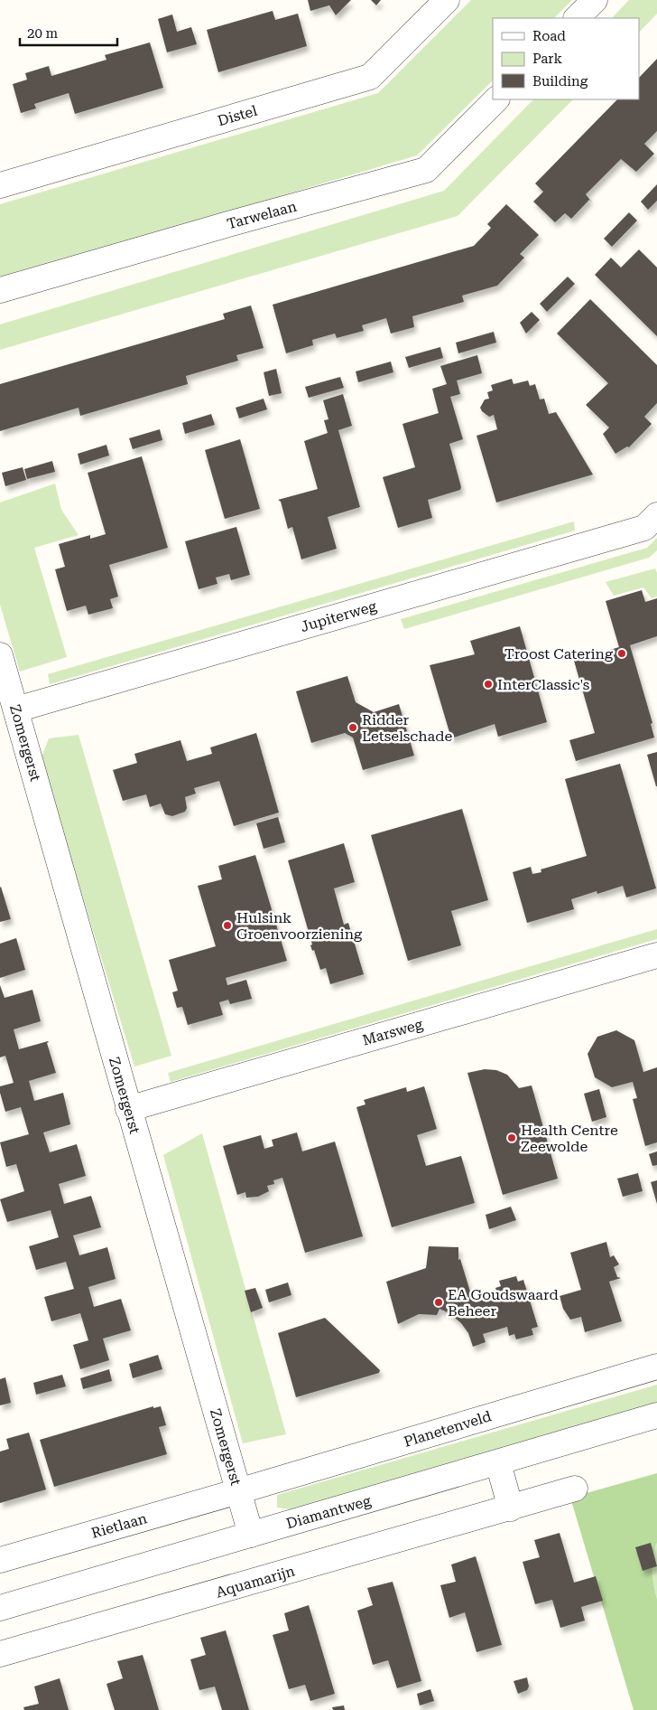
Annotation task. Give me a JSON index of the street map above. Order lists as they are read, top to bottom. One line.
{"streets":{"street":["Distel","Tarwelaan","Jupiterweg","Zomergerst","Marsweg","Planetenveld","Diamantweg","Rietlaan","Aquamarijn"]},"crossings":[["Jupiterweg","Zomergerst"],["Zomergerst","Marsweg"],["Zomergerst","Planetenveld"],["Zomergerst","Diamantweg"],["Zomergerst","Rietlaan"],["Planetenveld","Rietlaan"]],"places":["Troost Catering","InterClassic's","Ridder Letselschade","Hulsink Groenvoorziening","Health Centre Zeewolde","EA Goudswaard Beheer"],"legend":["Road","Park","Building"],"scale_bar":"20 m"}
